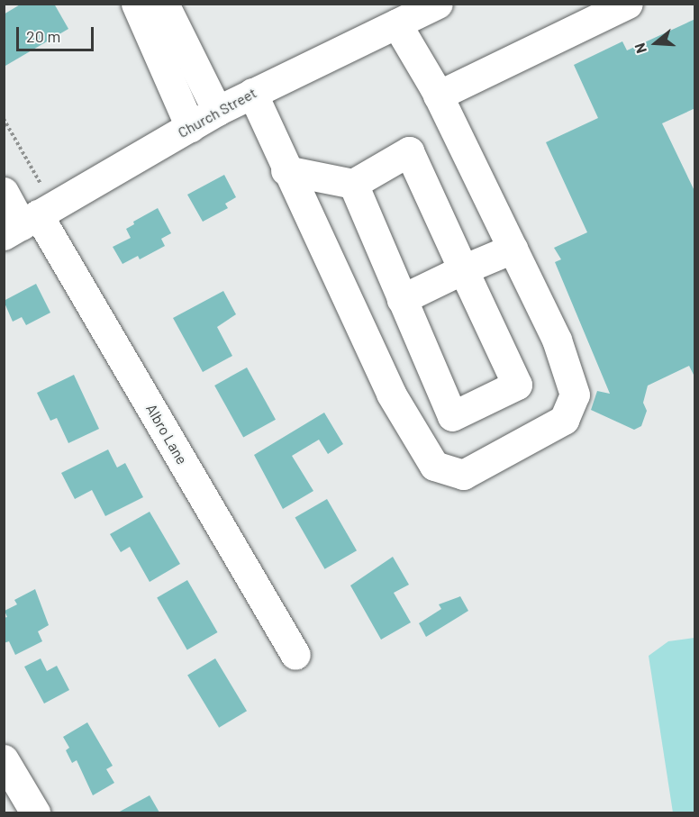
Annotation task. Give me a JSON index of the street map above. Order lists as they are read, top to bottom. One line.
{"streets":{"street":["Church Street","Albro Lane"]},"crossings":[["Church Street","Albro Lane"]],"scale_bar":"20 m","north":"left"}
